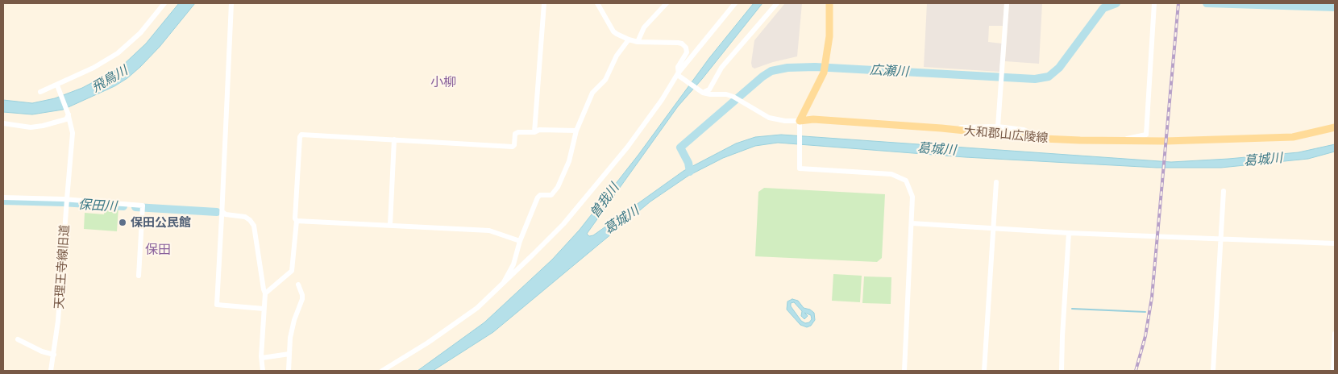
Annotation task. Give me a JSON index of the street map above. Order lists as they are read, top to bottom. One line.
{"streets":{"main road":["大和郡山広陵線"],"street":["天理王寺線旧道"]},"districts":["小柳","保田"],"water":["広瀬川","飛鳥川","葛城川","曽我川","保田川"],"places":["保田公民館"]}
